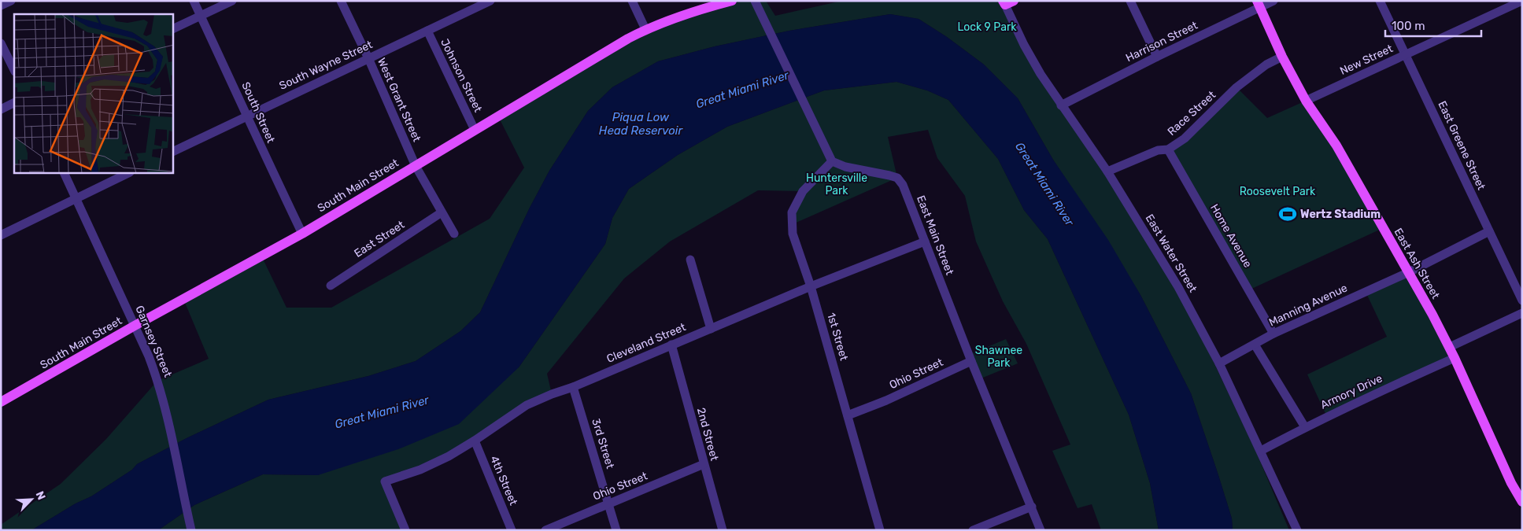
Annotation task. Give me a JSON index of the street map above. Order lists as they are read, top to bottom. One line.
{"streets":{"main road":["South Main Street","East Ash Street"],"street":["Harrison Street","New Street","South Wayne Street","Johnson Street","West Grant Street","South Street","Race Street","East Greene Street","East Main Street","Home Avenue","East Street","East Water Street","Manning Avenue","1st Street","Garnsey Street","Cleveland Street","Ohio Street","Armory Drive","2nd Street","3rd Street","4th Street"]},"crossings":[["Harrison Street","East Water Street"],["Harrison Street","East Ash Street"],["New Street","East Greene Street"],["New Street","East Ash Street"],["South Wayne Street","Johnson Street"],["South Wayne Street","West Grant Street"],["South Wayne Street","South Street"],["Johnson Street","South Main Street"],["West Grant Street","South Main Street"],["West Grant Street","East Street"],["South Street","South Main Street"],["Race Street","Home Avenue"],["Race Street","East Water Street"],["Race Street","East Ash Street"],["East Greene Street","Manning Avenue"],["South Main Street","Garnsey Street"],["East Main Street","1st Street"],["East Main Street","Cleveland Street"],["East Main Street","Ohio Street"],["Home Avenue","Manning Avenue"],["East Water Street","Manning Avenue"],["East Water Street","Armory Drive"],["East Ash Street","Manning Avenue"],["East Ash Street","Armory Drive"],["1st Street","Cleveland Street"],["1st Street","Ohio Street"],["Cleveland Street","2nd Street"],["Cleveland Street","3rd Street"],["Cleveland Street","4th Street"],["Ohio Street","2nd Street"],["Ohio Street","3rd Street"]],"water":["Great Miami River","Piqua Low Head Reservoir"],"parks":["Lock 9 Park","Huntersville Park","Roosevelt Park","Shawnee Park"],"places":{"sports":["Wertz Stadium"]},"scale_bar":"100 m","north":"top right"}
